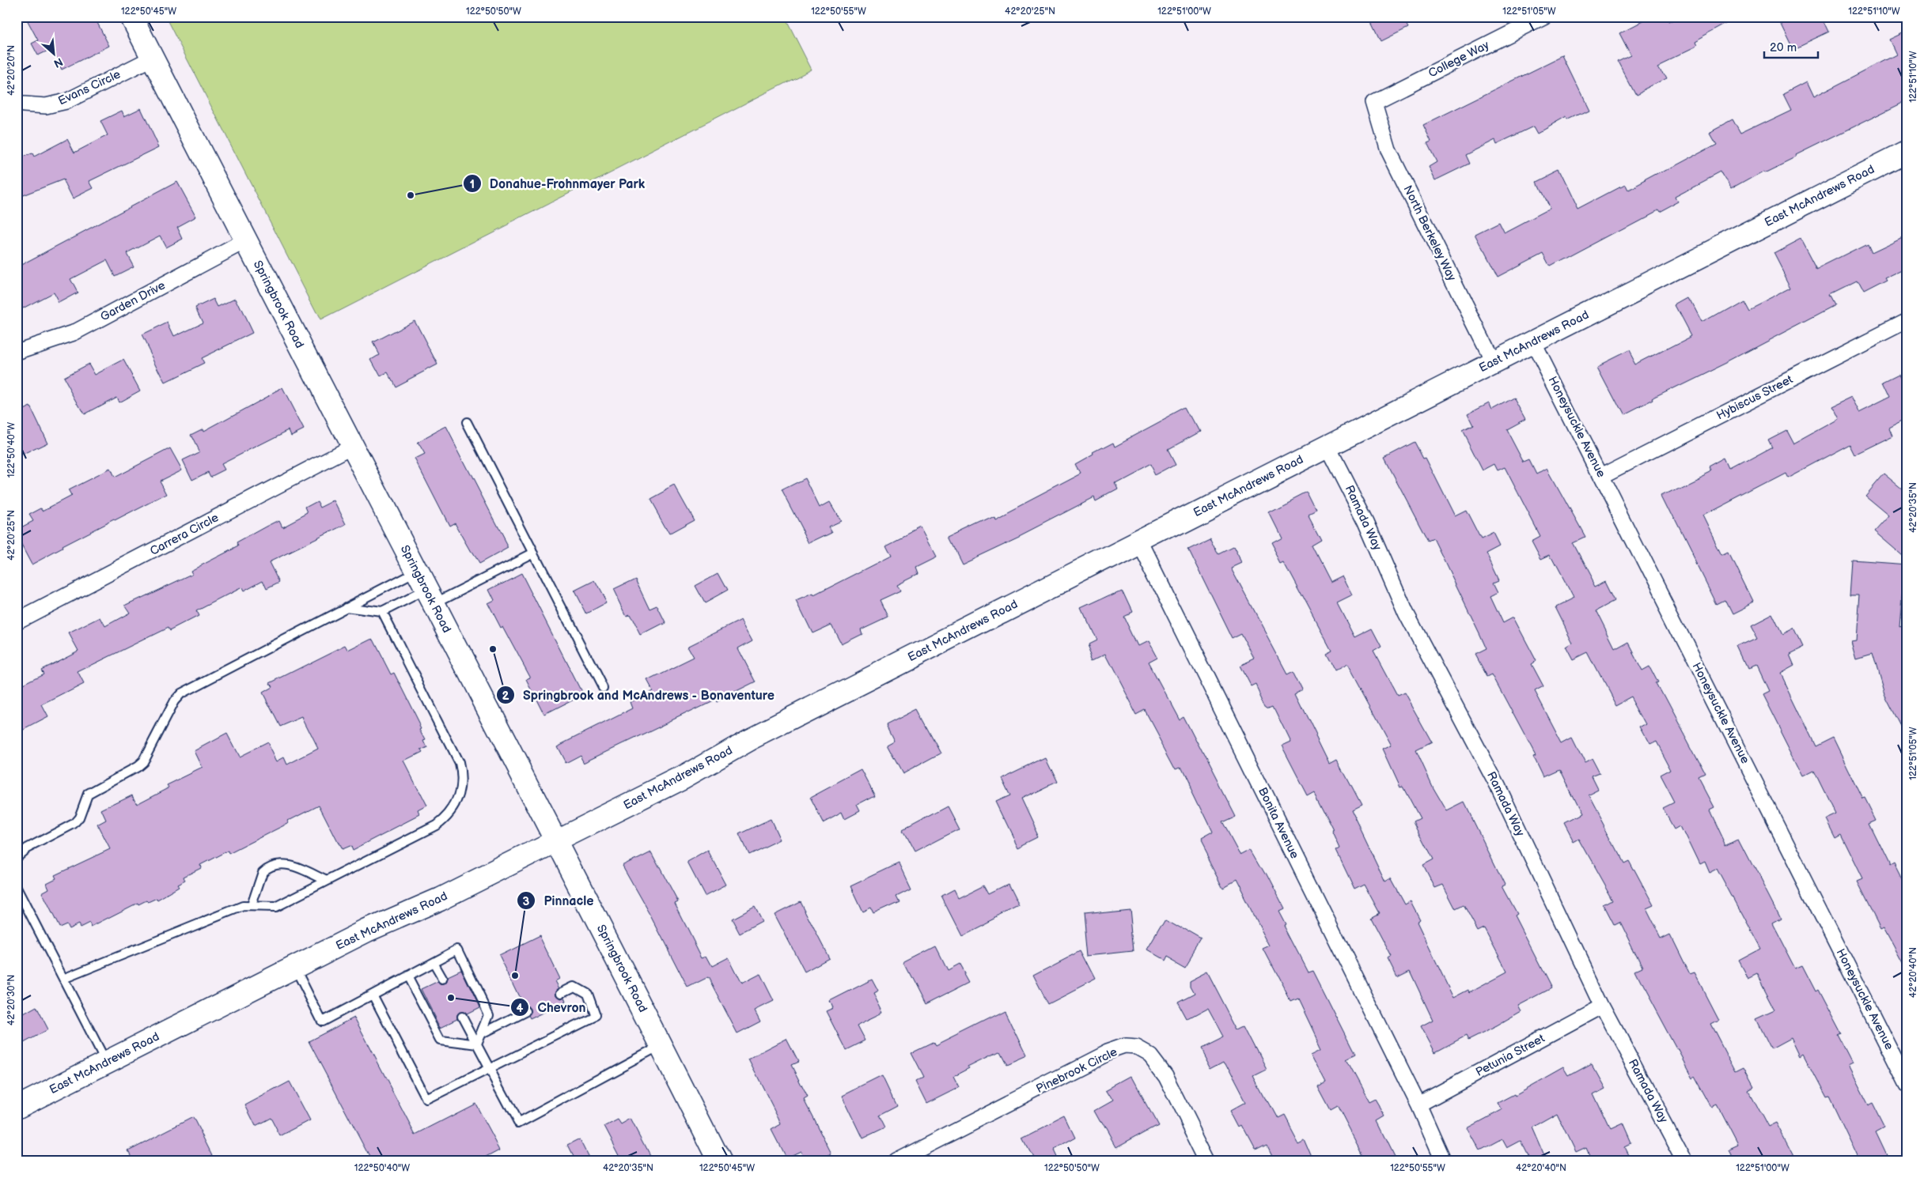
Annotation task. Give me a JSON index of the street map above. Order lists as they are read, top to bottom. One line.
{"streets":{"main road":["East McAndrews Road","Springbrook Road"],"street":["College Way","Evans Circle","North Berkeley Way","Garden Drive","Hybiscus Street","Honeysuckle Avenue","Ramada Way","Carrera Circle","Bonita Avenue","Petunia Street","Pinebrook Circle"]},"crossings":[["College Way","North Berkeley Way"],["Evans Circle","Springbrook Road"],["East McAndrews Road","North Berkeley Way"],["East McAndrews Road","Springbrook Road"],["East McAndrews Road","Honeysuckle Avenue"],["East McAndrews Road","Ramada Way"],["East McAndrews Road","Bonita Avenue"],["Garden Drive","Springbrook Road"],["Springbrook Road","Carrera Circle"],["Hybiscus Street","Honeysuckle Avenue"],["Ramada Way","Petunia Street"],["Bonita Avenue","Petunia Street"]],"places":["Donahue-Frohnmayer Park","Springbrook and McAndrews - Bonaventure","Pinnacle","Chevron"],"scale_bar":"20 m","north":"bottom right","coordinates":["122°50'45\"W","122°50'50\"W","122°50'55\"W","42°20'25\"N","122°51'00\"W","122°51'05\"W","122°51'10\"W","42°20'20\"N","122°50'40\"W","42°20'35\"N","42°20'40\"N","42°20'30\"N"]}
